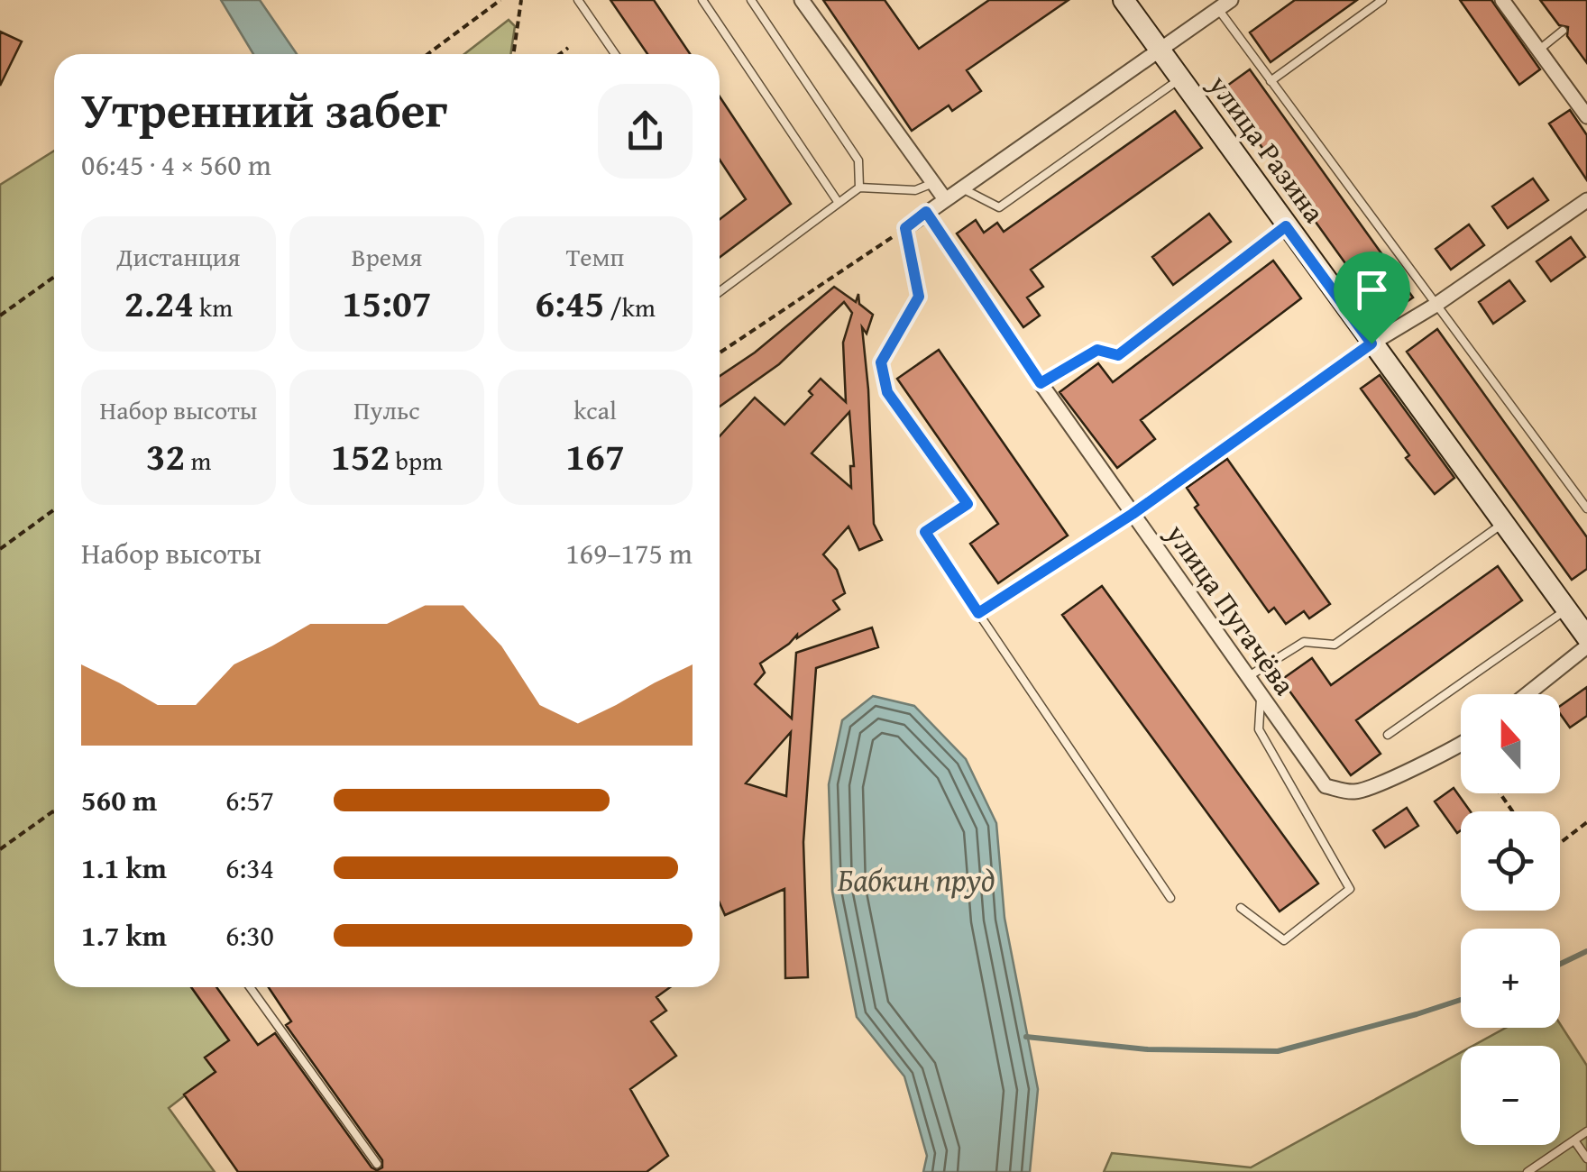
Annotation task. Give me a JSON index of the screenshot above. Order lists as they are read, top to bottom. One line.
{"streets":{"street":["улица Разина","улица Пугачёва"]},"water":["Бабкин пруд"],"north":"top","page":{"heading":["Утренний забег","06:45 · 4 × 560 m"],"stats":[["Дистанция","2.24 km"],["Время","15:07"],["Темп","6:45 /km"],["Набор высоты","32 m"],["Пульс","152 bpm"],["kcal","167"]],"chart":["Набор высоты","169–175 m"],"map_buttons":["+","−"],"list":[{"name":"560 m","note":"6:57"},{"name":"1.1 km","note":"6:34"},{"name":"1.7 km","note":"6:30"}]}}
